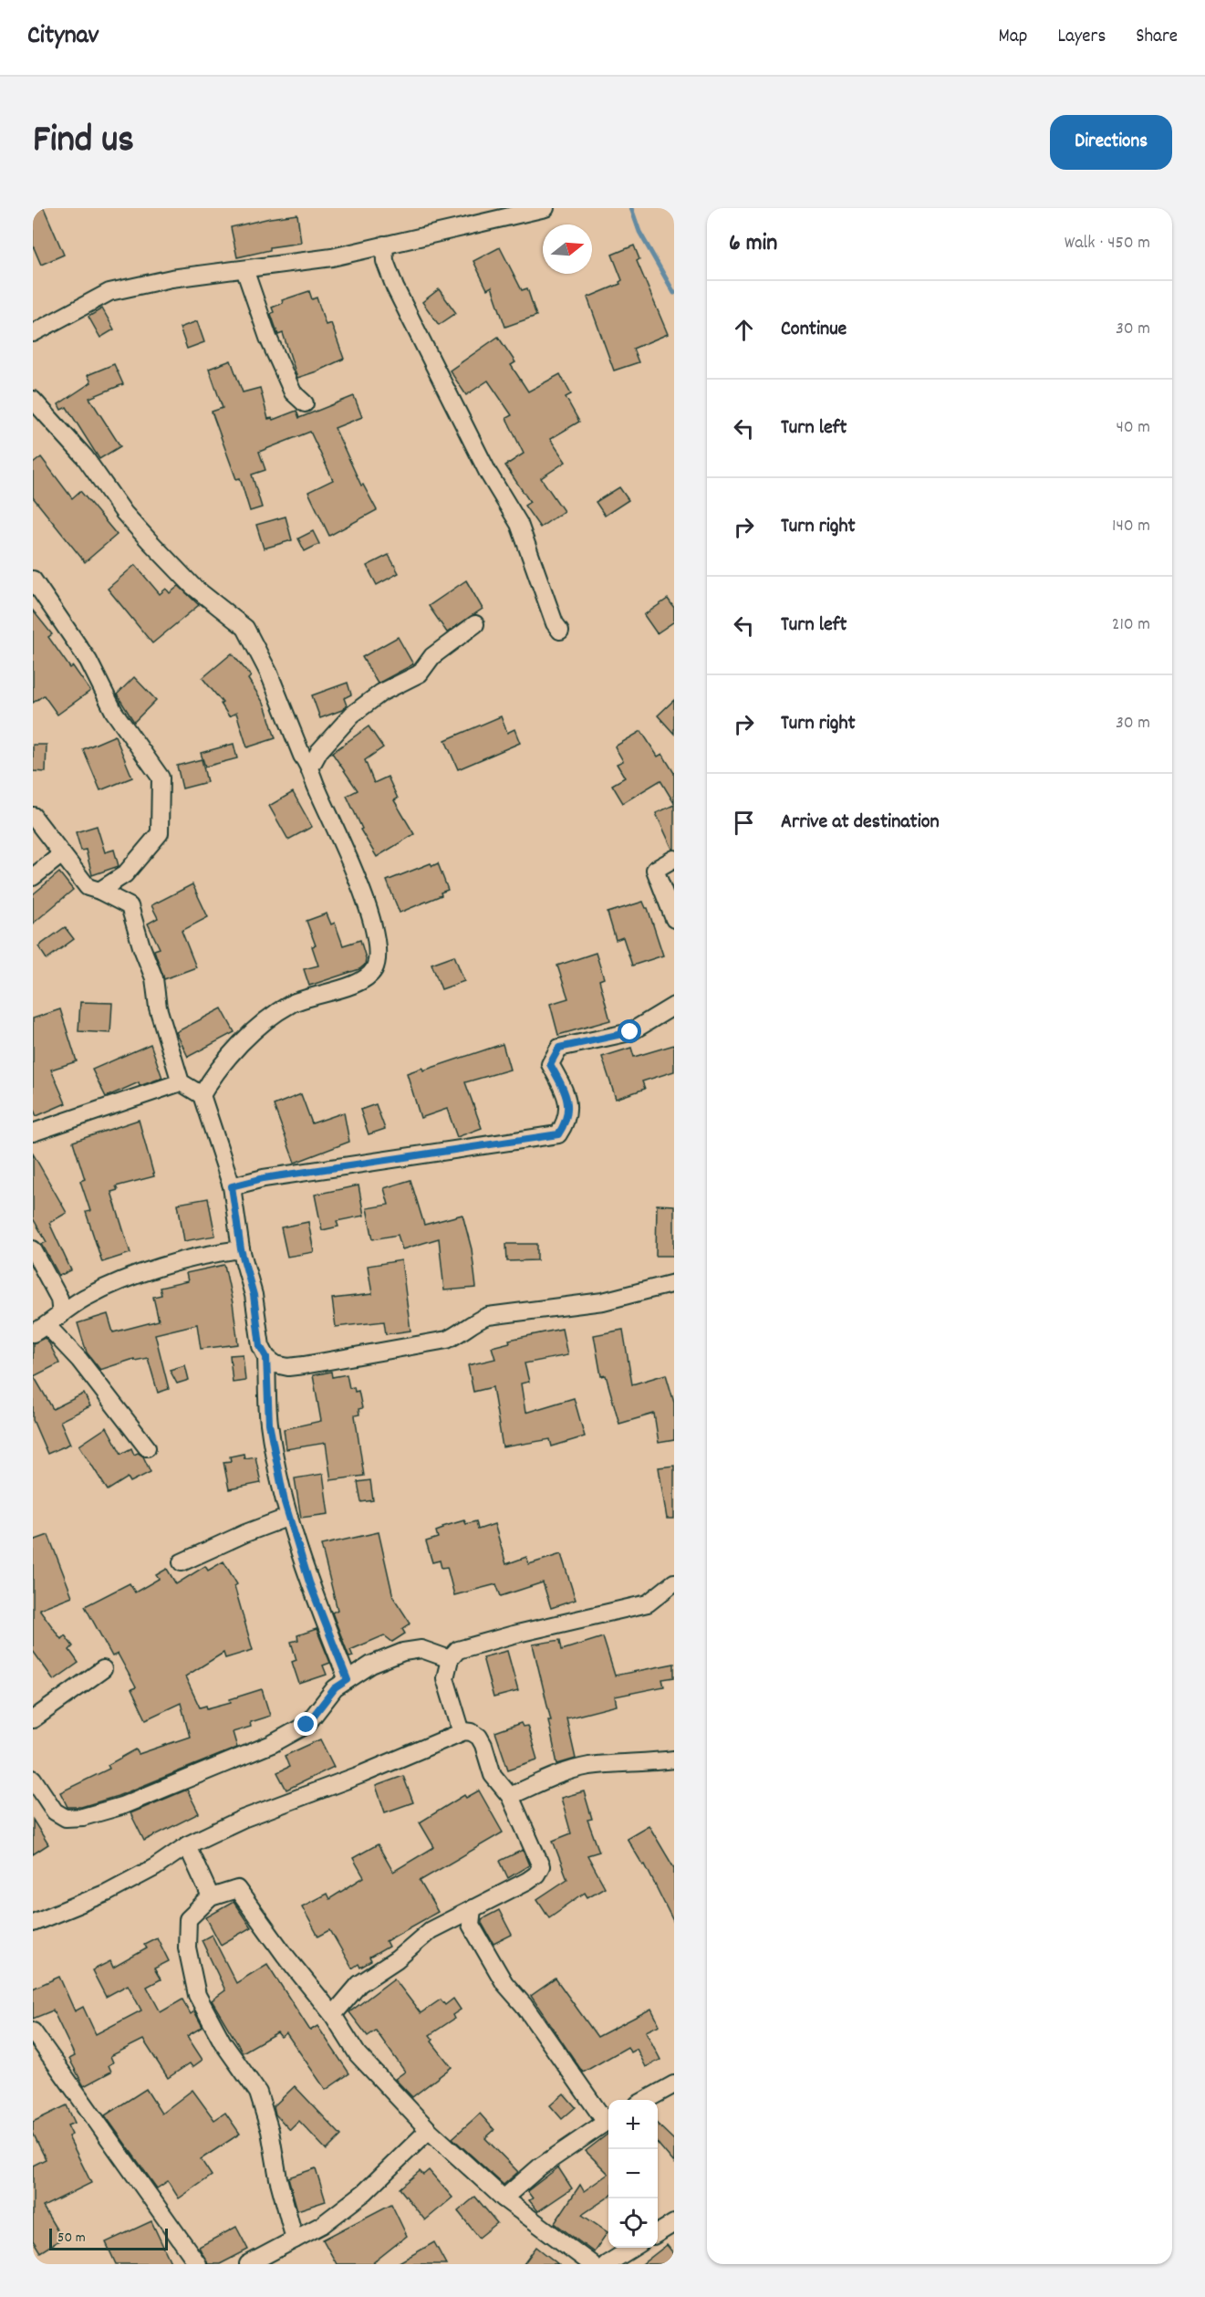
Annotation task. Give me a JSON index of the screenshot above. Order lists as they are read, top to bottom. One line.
{"scale_bar":"50 m","north":"right","page":{"header":"Citynav","nav":["Map","Layers","Share"],"title":"Find us","buttons":"Directions","heading":["6 min","Walk · 450 m"],"list":[["Continue","30 m"],["Turn left","40 m"],["Turn right","140 m"],["Turn left","210 m"],["Turn right","30 m"],"Arrive at destination"],"map_buttons":["+","−"],"scale":"50 m"}}
